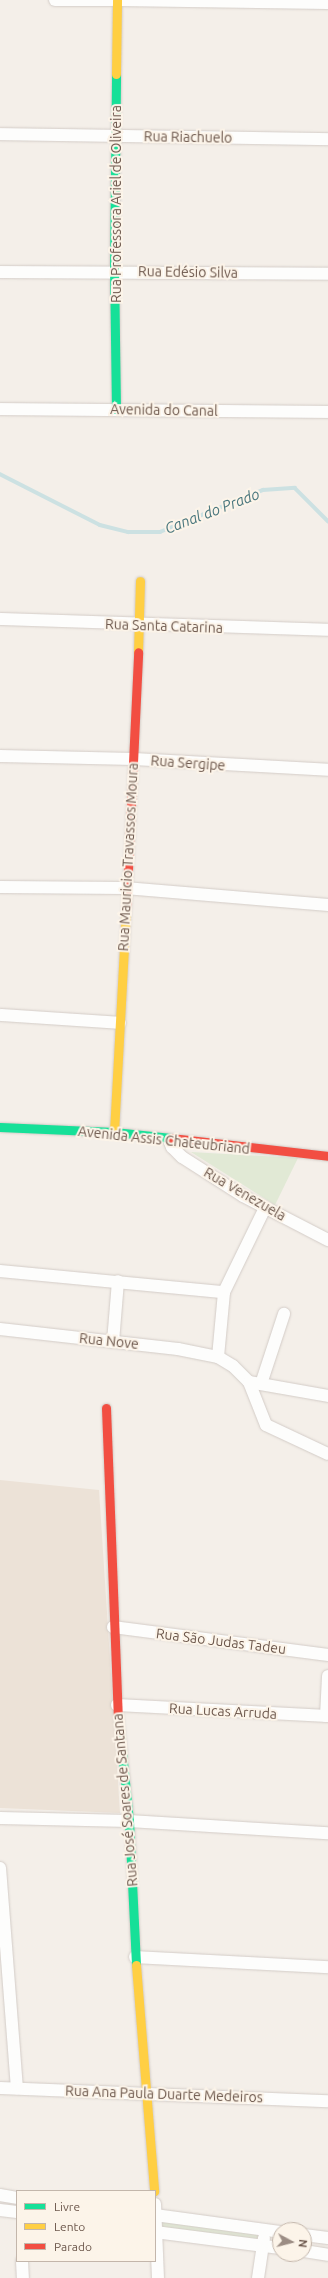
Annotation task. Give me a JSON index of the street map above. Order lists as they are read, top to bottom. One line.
{"streets":{"street":["Rua Riachuelo","Rua Professora Ariel de Oliveira","Rua Edésio Silva","Avenida do Canal","Rua Santa Catarina","Rua Sergipe","Rua Mauricio Travassos Moura","Avenida Assis Chateubriand","Rua Venezuela","Rua Nove","Rua São Judas Tadeu","Rua Lucas Arruda","Rua José Soares de Santana","Rua Ana Paula Duarte Medeiros"]},"crossings":[["Rua Riachuelo","Rua Professora Ariel de Oliveira"],["Rua Professora Ariel de Oliveira","Rua Edésio Silva"],["Rua Professora Ariel de Oliveira","Avenida do Canal"],["Rua Santa Catarina","Rua Mauricio Travassos Moura"],["Rua Sergipe","Rua Mauricio Travassos Moura"],["Rua Mauricio Travassos Moura","Avenida Assis Chateubriand"],["Avenida Assis Chateubriand","Rua Venezuela"],["Rua São Judas Tadeu","Rua José Soares de Santana"],["Rua Lucas Arruda","Rua José Soares de Santana"],["Rua José Soares de Santana","Rua Ana Paula Duarte Medeiros"]],"water":["Canal do Prado"],"legend":["Livre","Lento","Parado"],"north":"right"}
